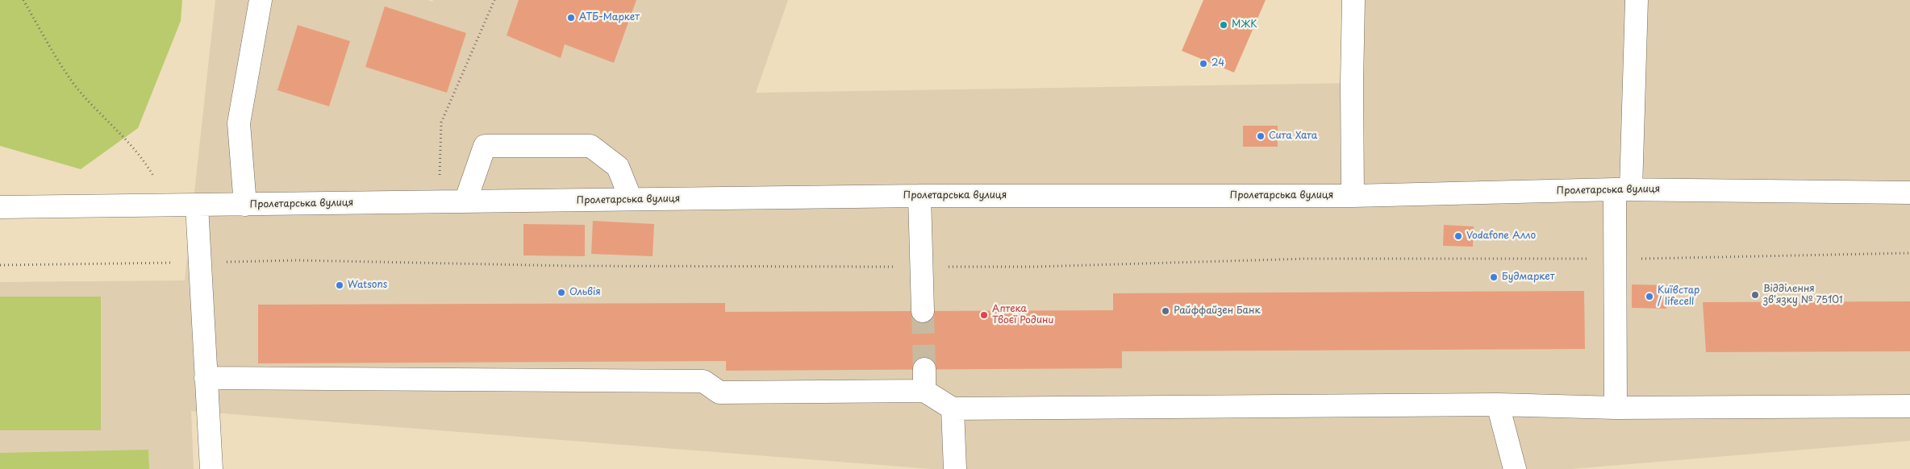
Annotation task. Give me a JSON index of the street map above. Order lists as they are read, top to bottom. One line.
{"streets":{"street":["Пролетарська вулиця"]},"places":["АТБ-Маркет","МЖК","24","Сита Хата","Vodafone Алло","Будмаркет","Watsons","Ольвія","Відділення зв'язку № 75101","Київстар / lifecell","Райффайзен Банк","Аптека Твоєї Родини"]}
